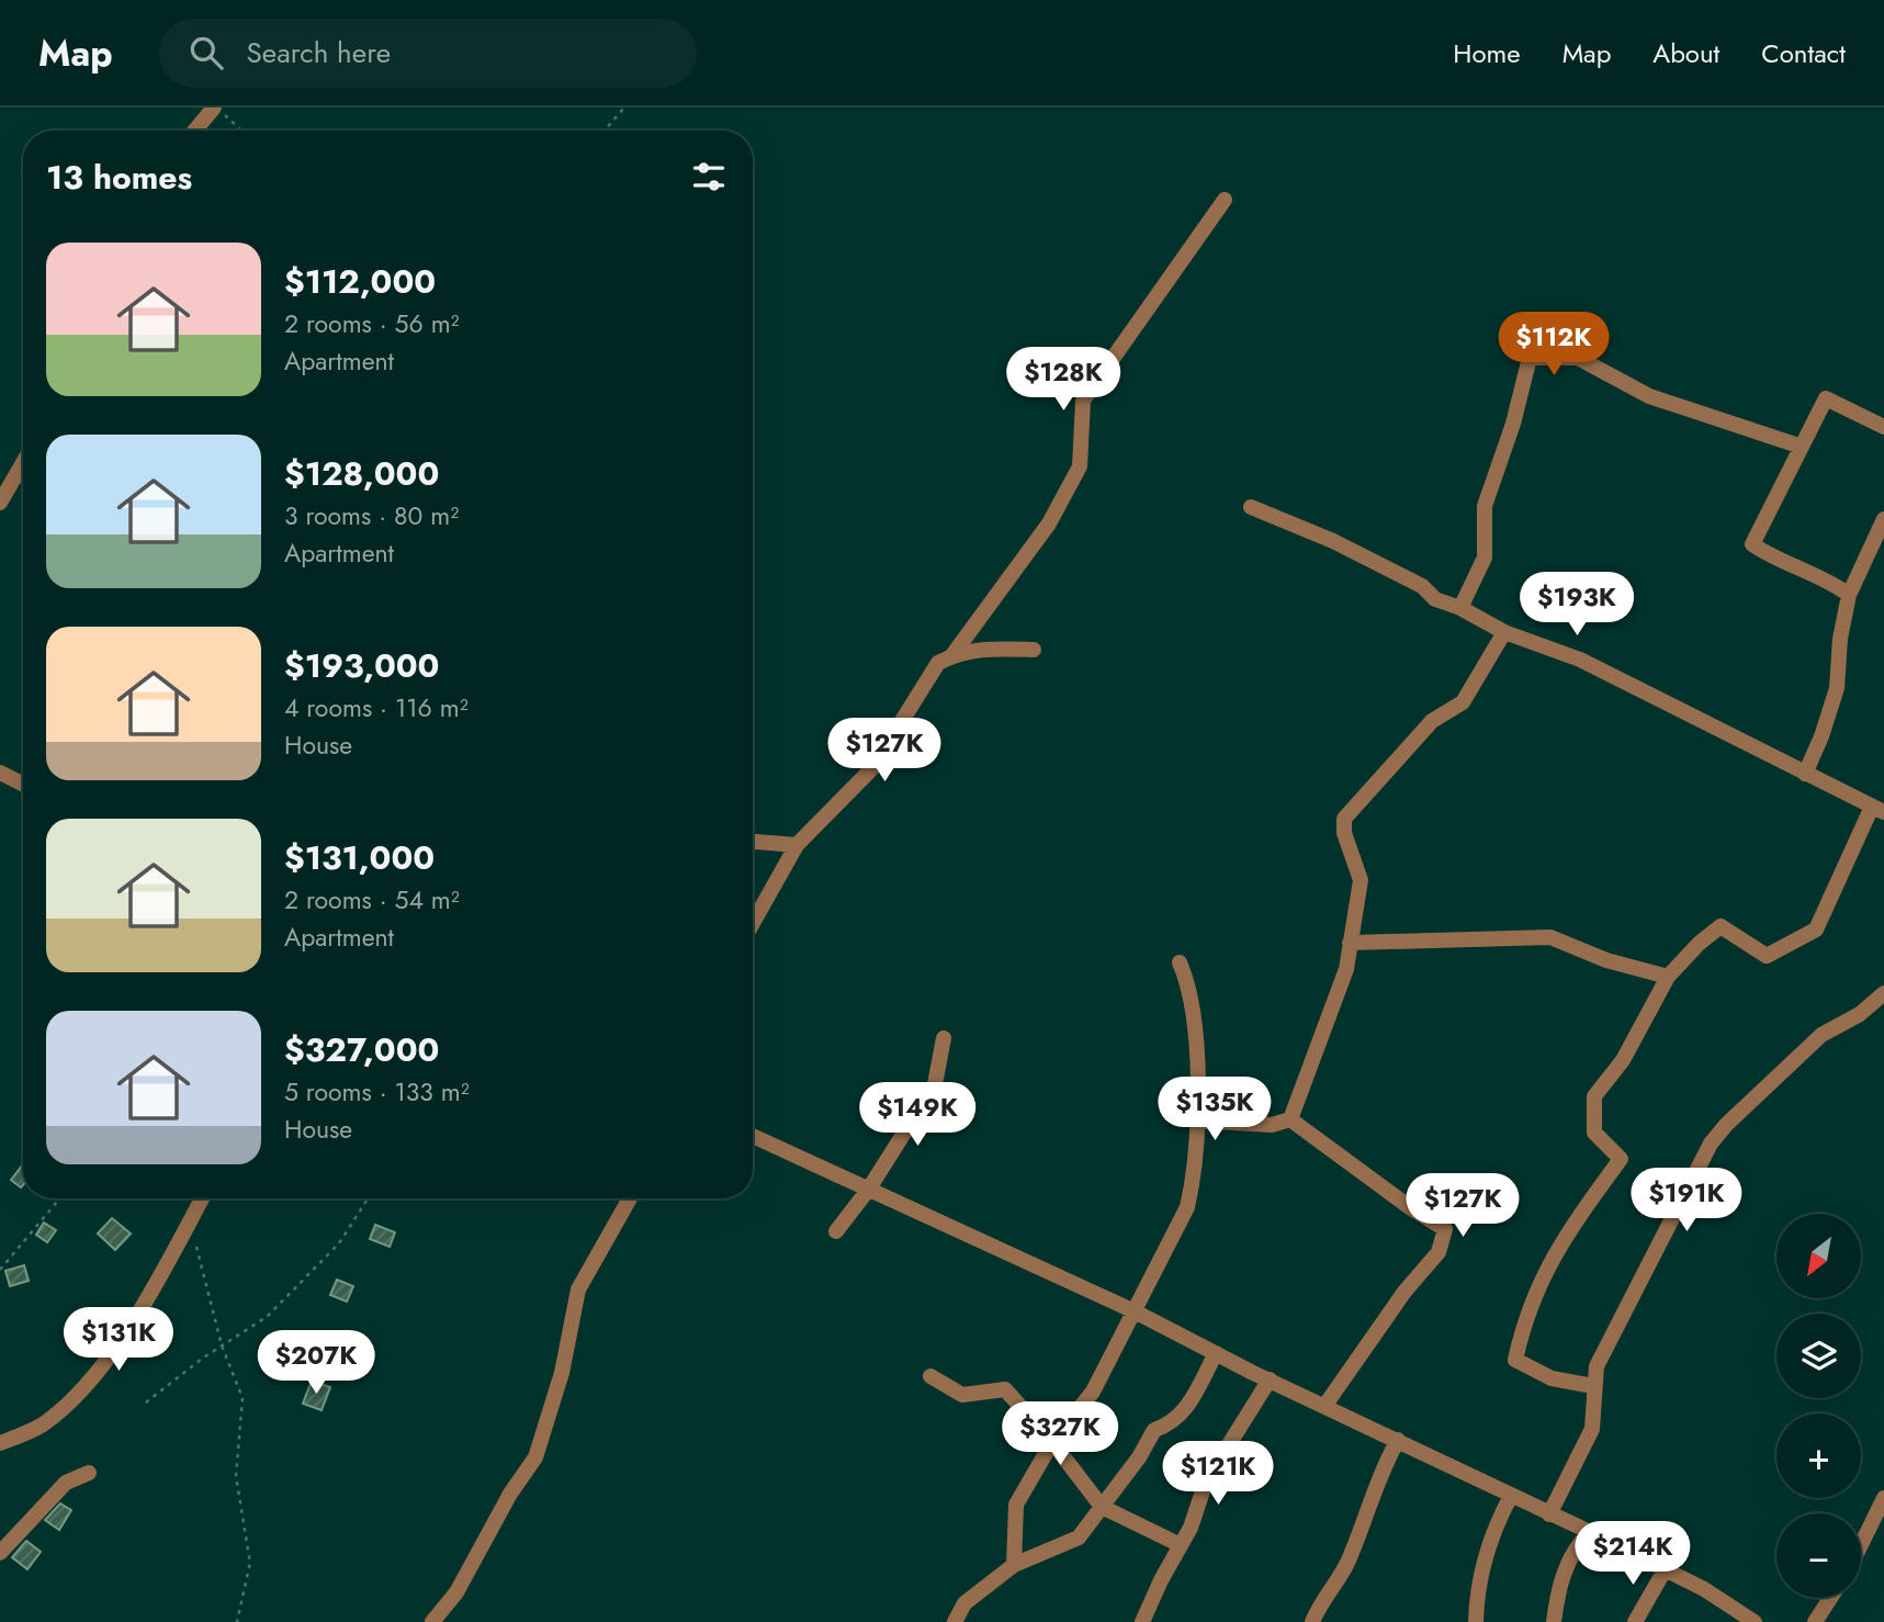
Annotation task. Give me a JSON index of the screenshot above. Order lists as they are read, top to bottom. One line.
{"north":"bottom left","page":{"header":"Map","search":"Search here","nav":["Home","Map","About","Contact"],"heading":"13 homes","list":[{"name":"$112,000","note":"2 rooms · 56 m² · Apartment"},{"name":"$128,000","note":"3 rooms · 80 m² · Apartment"},{"name":"$193,000","note":"4 rooms · 116 m² · House"},{"name":"$131,000","note":"2 rooms · 54 m² · Apartment"},{"name":"$327,000","note":"5 rooms · 133 m² · House"}],"price":["$112K","$128K","$193K","$127K","$135K","$149K","$191K","$127K","$131K","$207K","$327K","$121K","$214K"],"map_buttons":["+","−"]}}
